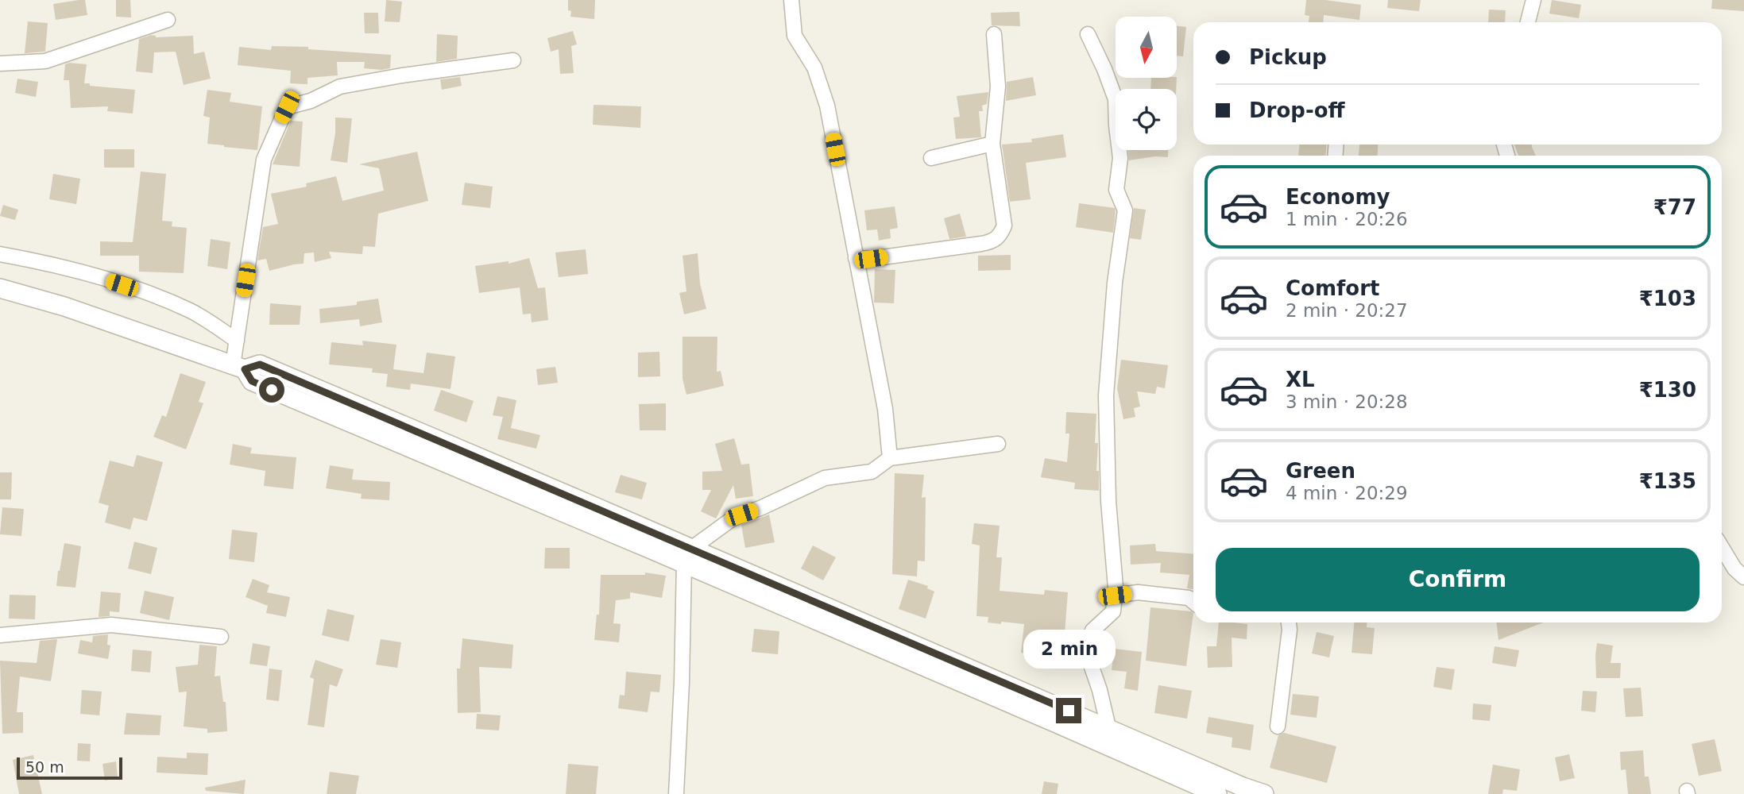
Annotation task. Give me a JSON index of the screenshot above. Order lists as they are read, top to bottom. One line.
{"scale_bar":"50 m","north":"bottom","page":{"banner":["Pickup","Drop-off"],"list":[{"name":"Economy","note":"1 min · 20:26","value":"₹77"},{"name":"Comfort","note":"2 min · 20:27","value":"₹103"},{"name":"XL","note":"3 min · 20:28","value":"₹130"},{"name":"Green","note":"4 min · 20:29","value":"₹135"}],"buttons":"Confirm","bubble":"2 min","scale":"50 m"}}
